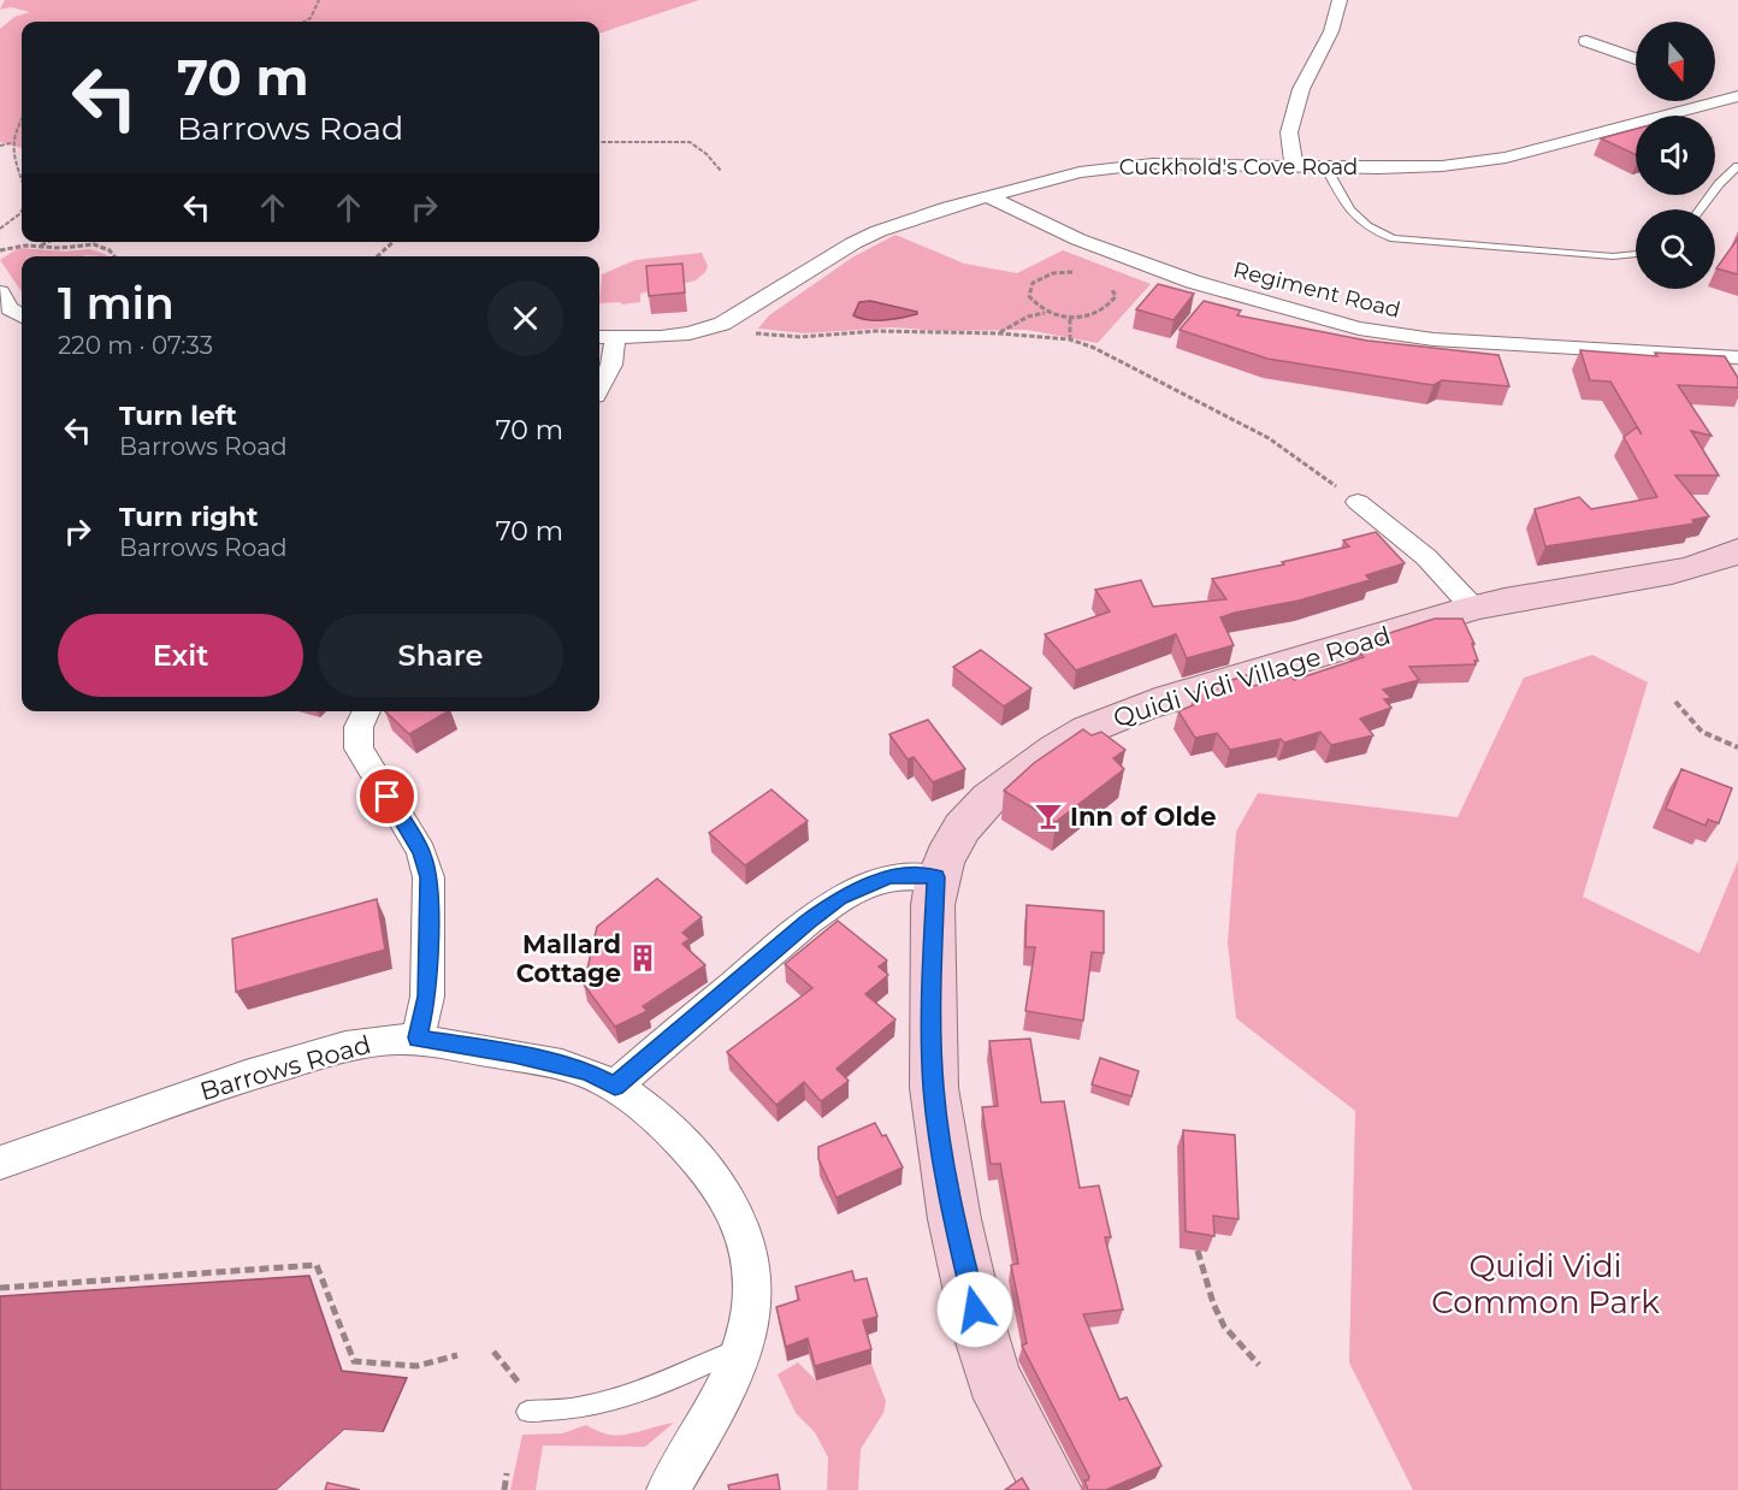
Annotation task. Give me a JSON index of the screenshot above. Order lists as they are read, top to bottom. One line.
{"streets":{"street":["Cuckhold's Cove Road","Regiment Road","Quidi Vidi Village Road","Barrows Road"]},"crossings":[["Cuckhold's Cove Road","Regiment Road"]],"parks":["Quidi Vidi Common Park"],"places":{"bar":["Inn of Olde"],"building":["Mallard Cottage"]},"north":"bottom","page":{"turn":["70 m","Barrows Road"],"heading":["1 min","220 m · 07:33"],"list":[{"name":"Turn left","note":"Barrows Road","value":"70 m"},{"name":"Turn right","note":"Barrows Road","value":"70 m"}],"buttons":["Exit","Share"]}}
